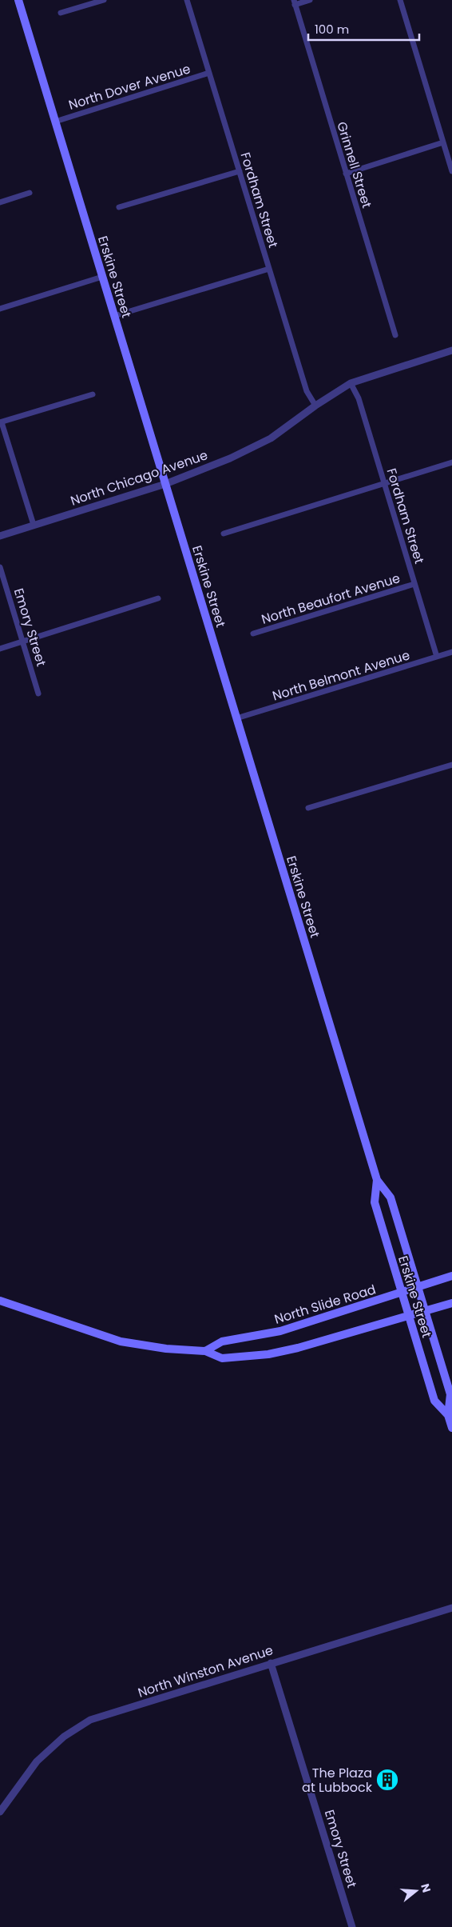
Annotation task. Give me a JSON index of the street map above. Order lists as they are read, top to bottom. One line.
{"streets":{"main road":["Erskine Street","North Slide Road"],"street":["North Dover Avenue","Grinnell Street","Fordham Street","North Chicago Avenue","North Beaufort Avenue","Emory Street","North Belmont Avenue","North Winston Avenue"]},"crossings":[["North Dover Avenue","Fordham Street"],["North Dover Avenue","Erskine Street"],["Fordham Street","North Chicago Avenue"],["Fordham Street","North Beaufort Avenue"],["Fordham Street","North Belmont Avenue"],["Erskine Street","North Chicago Avenue"],["Erskine Street","North Belmont Avenue"],["Erskine Street","North Slide Road"],["Emory Street","North Winston Avenue"]],"places":{"building":["The Plaza at Lubbock"]},"scale_bar":"100 m","north":"right"}
